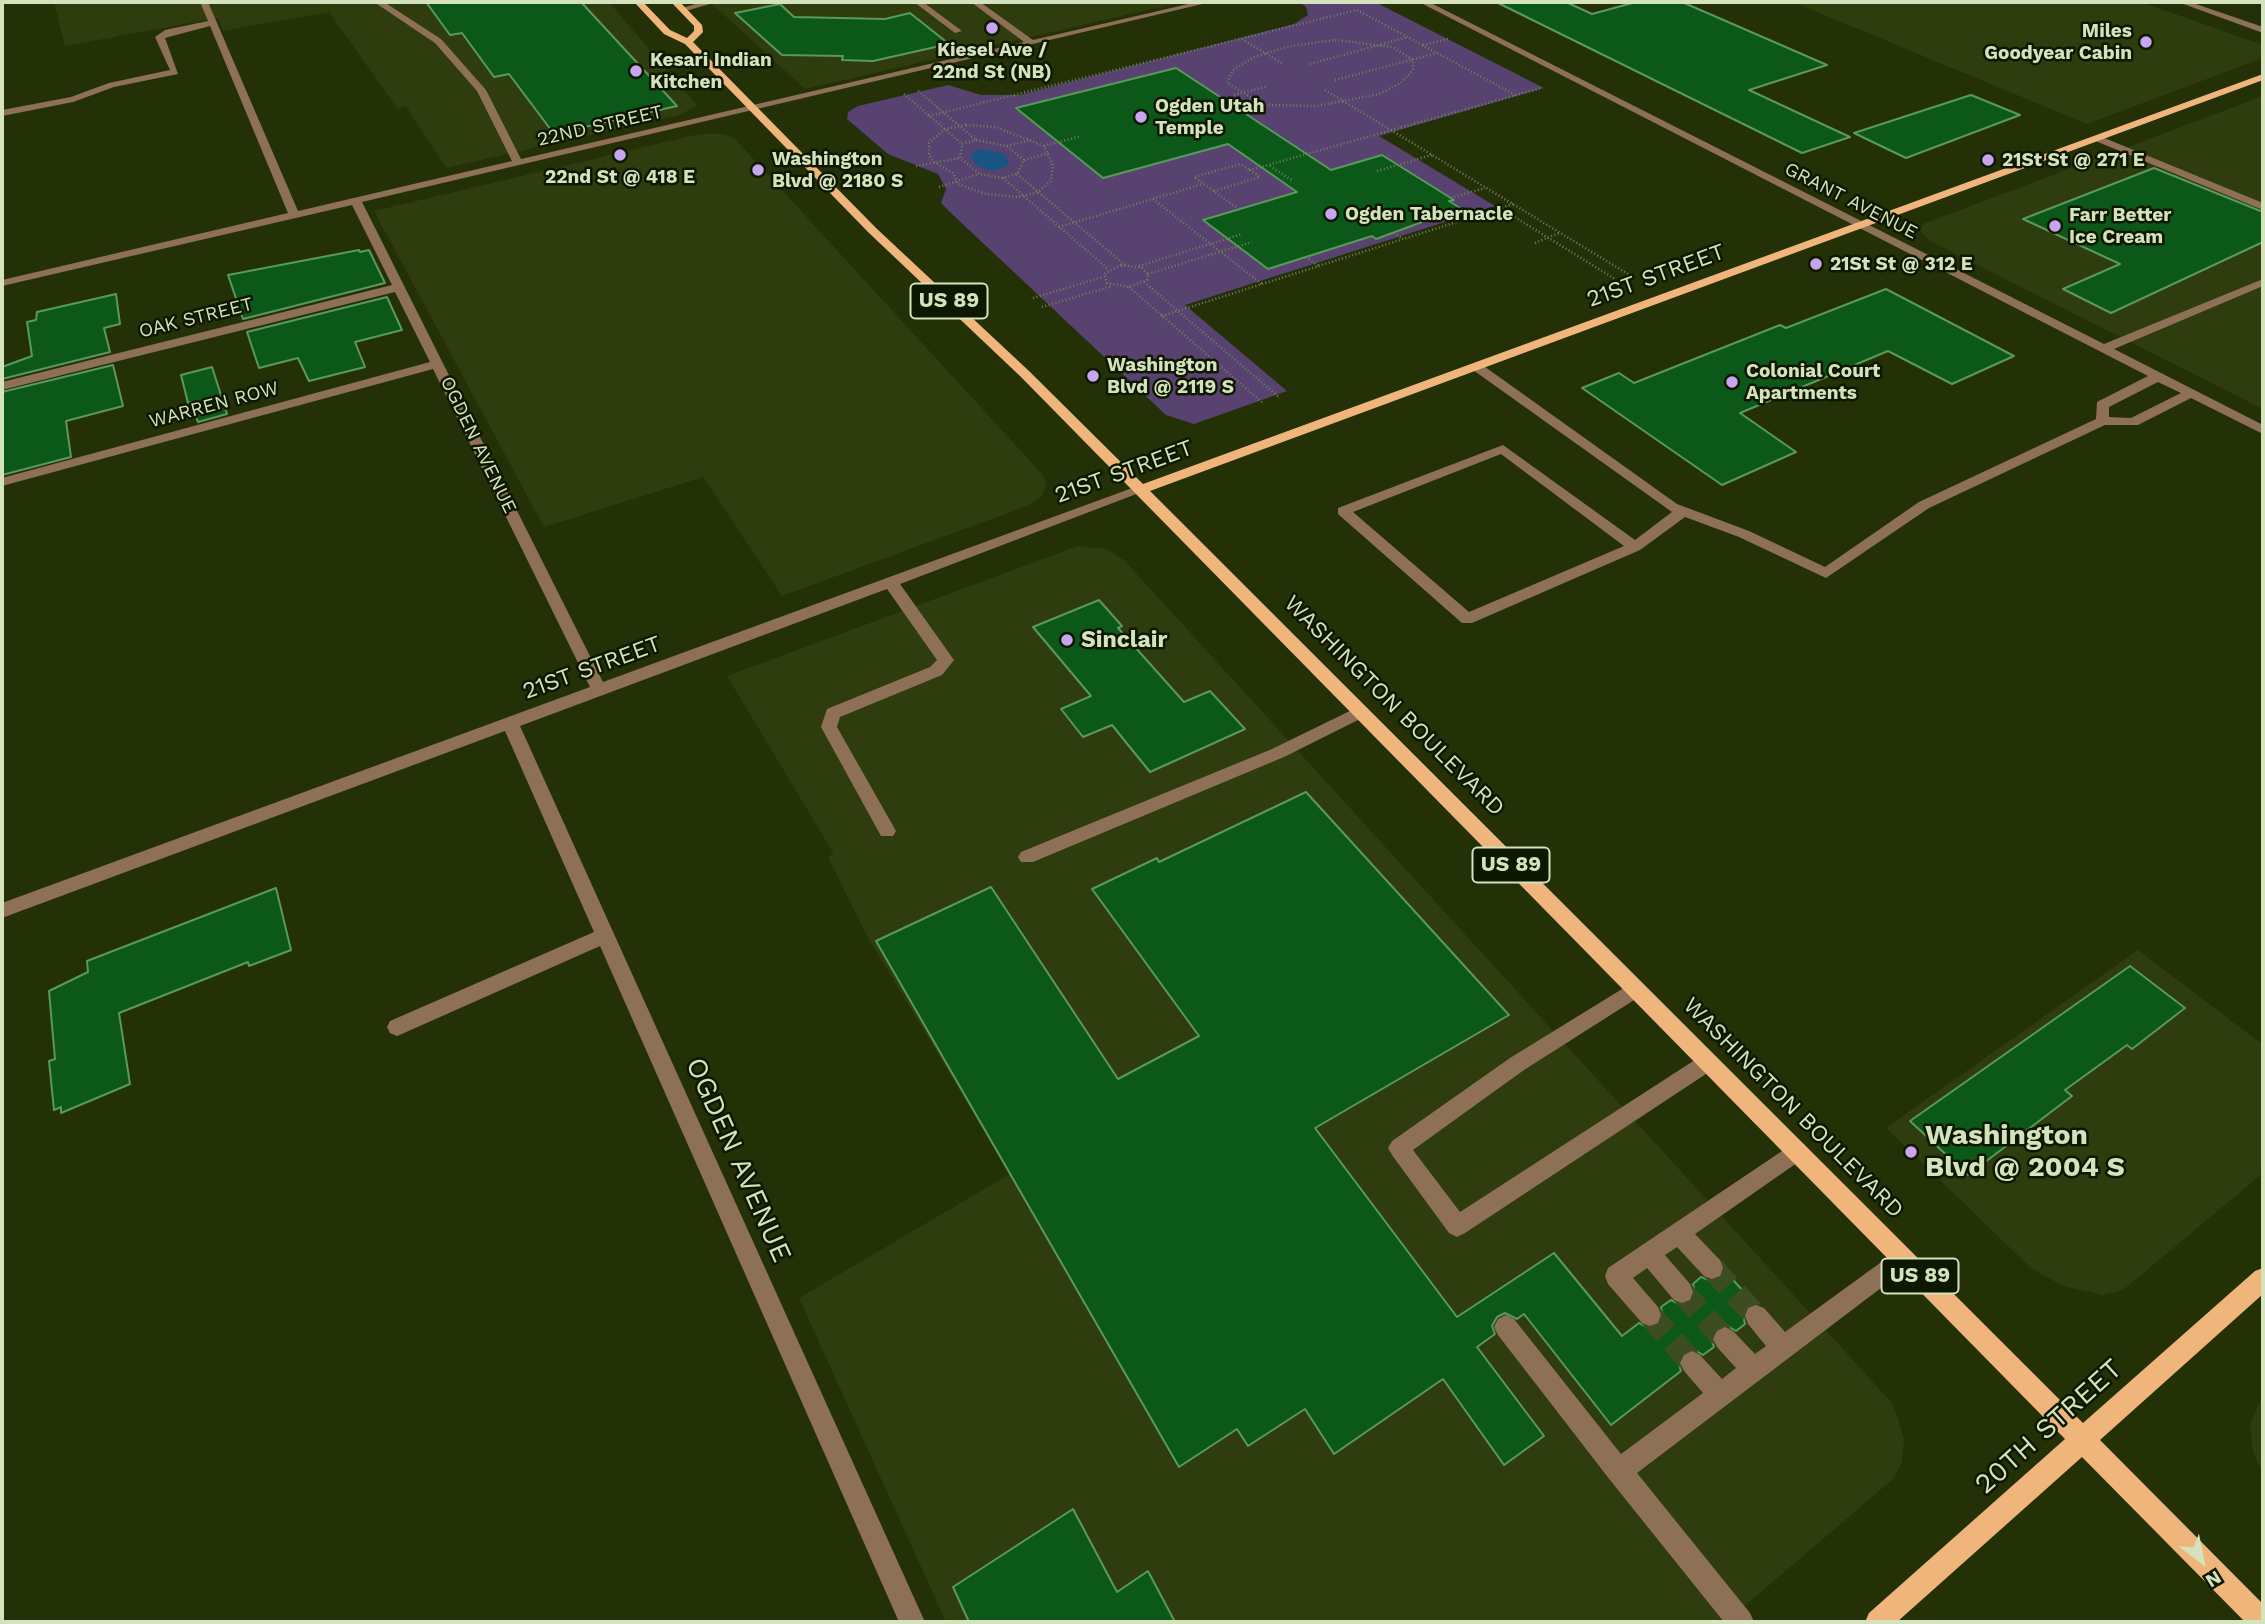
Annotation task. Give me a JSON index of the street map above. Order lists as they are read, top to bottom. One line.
{"streets":{"main road":["21ST STREET","US 89","WASHINGTON BOULEVARD","20TH STREET"],"street":["22ND STREET","GRANT AVENUE","OAK STREET","WARREN ROW","OGDEN AVENUE"]},"crossings":[["22ND STREET","OGDEN AVENUE"],["22ND STREET","WASHINGTON BOULEVARD"],["GRANT AVENUE","21ST STREET"],["21ST STREET","OGDEN AVENUE"],["21ST STREET","WASHINGTON BOULEVARD"],["OAK STREET","OGDEN AVENUE"],["WARREN ROW","OGDEN AVENUE"],["WASHINGTON BOULEVARD","20TH STREET"]],"places":["Kiesel Ave / 22nd St (NB)","Miles Goodyear Cabin","Kesari Indian Kitchen","Ogden Utah Temple","22nd St @ 418 E","21St St @ 271 E","Washington Blvd @ 2180 S","Ogden Tabernacle","Farr Better Ice Cream","21St St @ 312 E","Washington Blvd @ 2119 S","Colonial Court Apartments","Sinclair","Washington Blvd @ 2004 S"],"north":"bottom right"}
